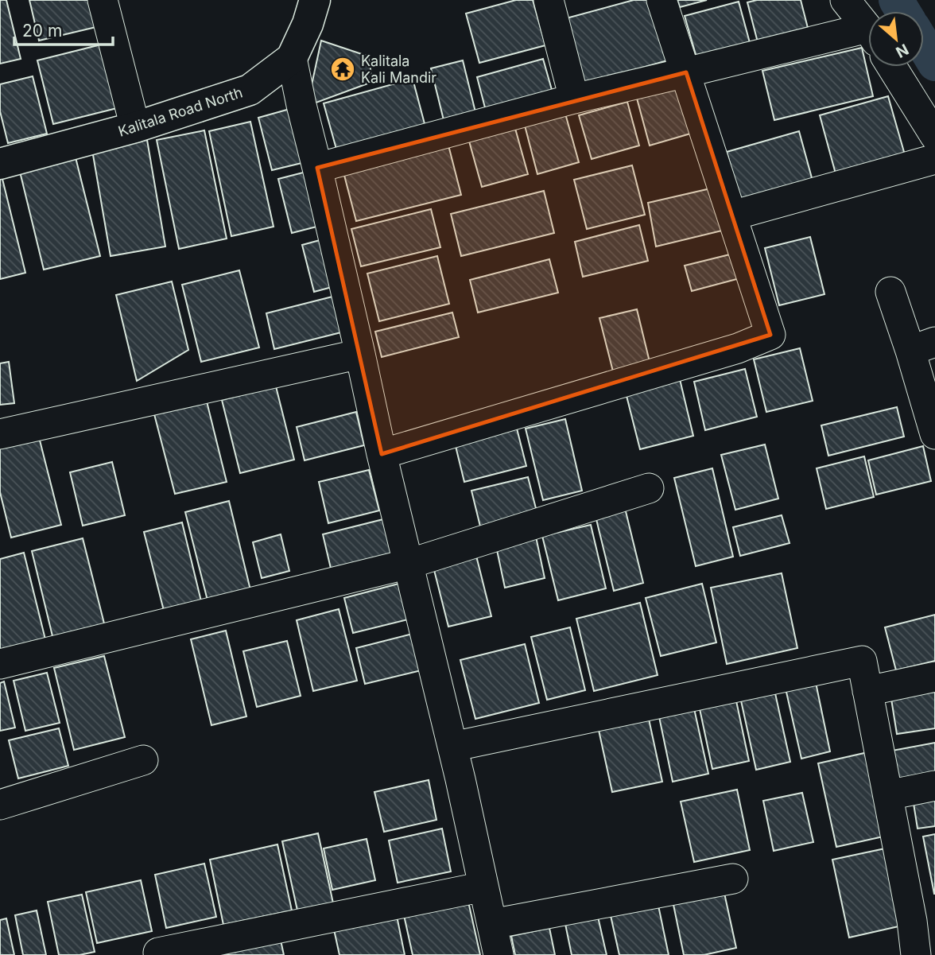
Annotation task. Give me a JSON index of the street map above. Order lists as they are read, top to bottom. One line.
{"streets":{"street":["Kalitala Road North"]},"places":{"temple":["Kalitala Kali Mandir"]},"scale_bar":"20 m","north":"bottom right"}
